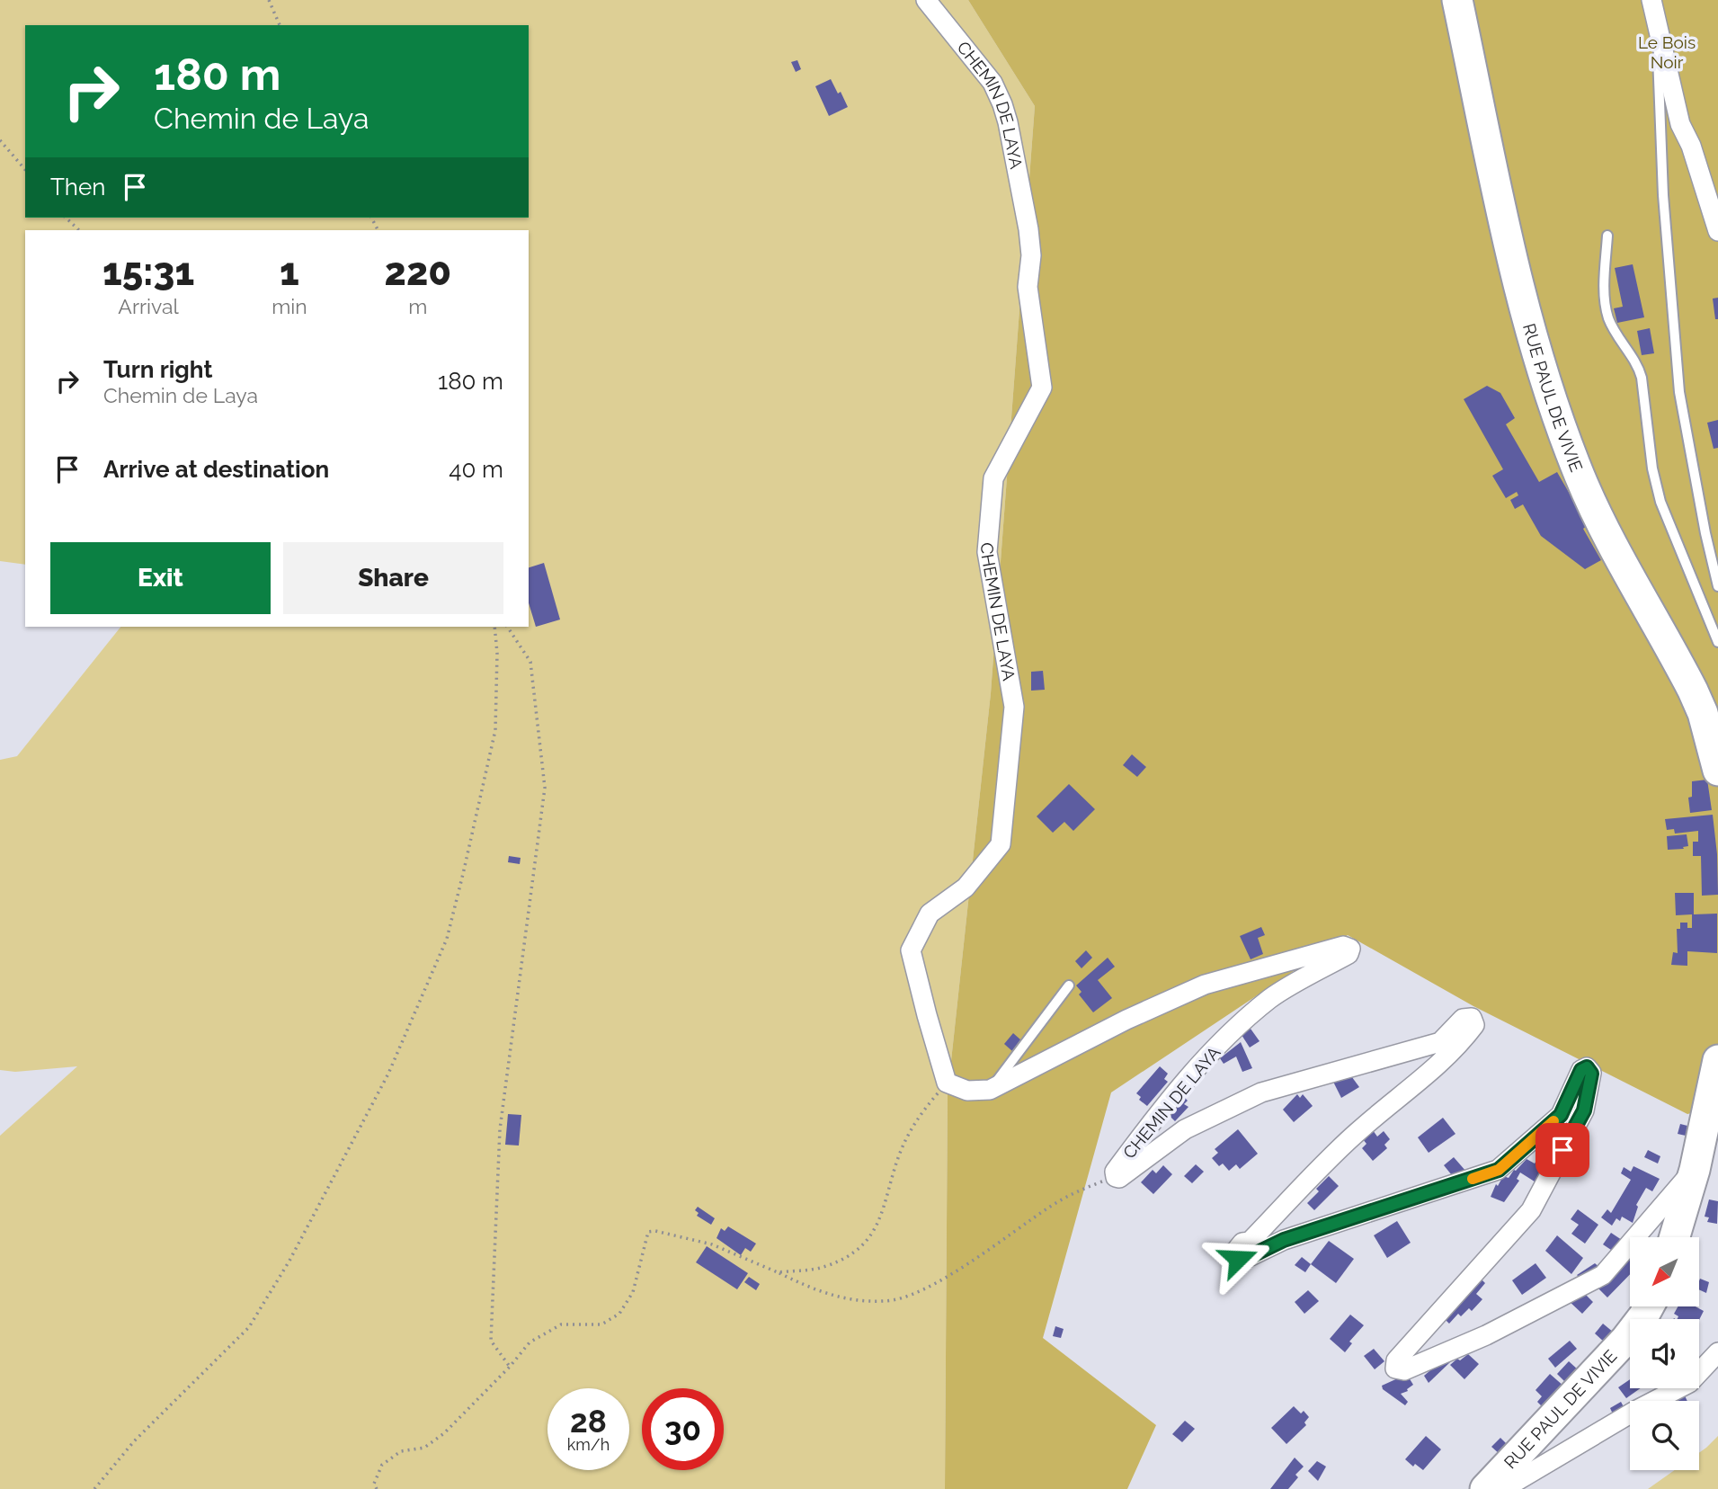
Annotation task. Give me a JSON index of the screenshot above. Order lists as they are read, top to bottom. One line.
{"streets":{"main road":["RUE PAUL DE VIVIE"],"street":["CHEMIN DE LAYA"]},"parks":["Le Bois Noir"],"north":"bottom left","page":{"turn":["180 m","Chemin de Laya"],"then":"Then","eta":["15:31","Arrival","1","min","220","m"],"list":[{"name":"Turn right","note":"Chemin de Laya","value":"180 m"},{"name":"Arrive at destination","value":"40 m"}],"buttons":["Exit","Share"],"speed":"28 km/h","limit":"30"}}
